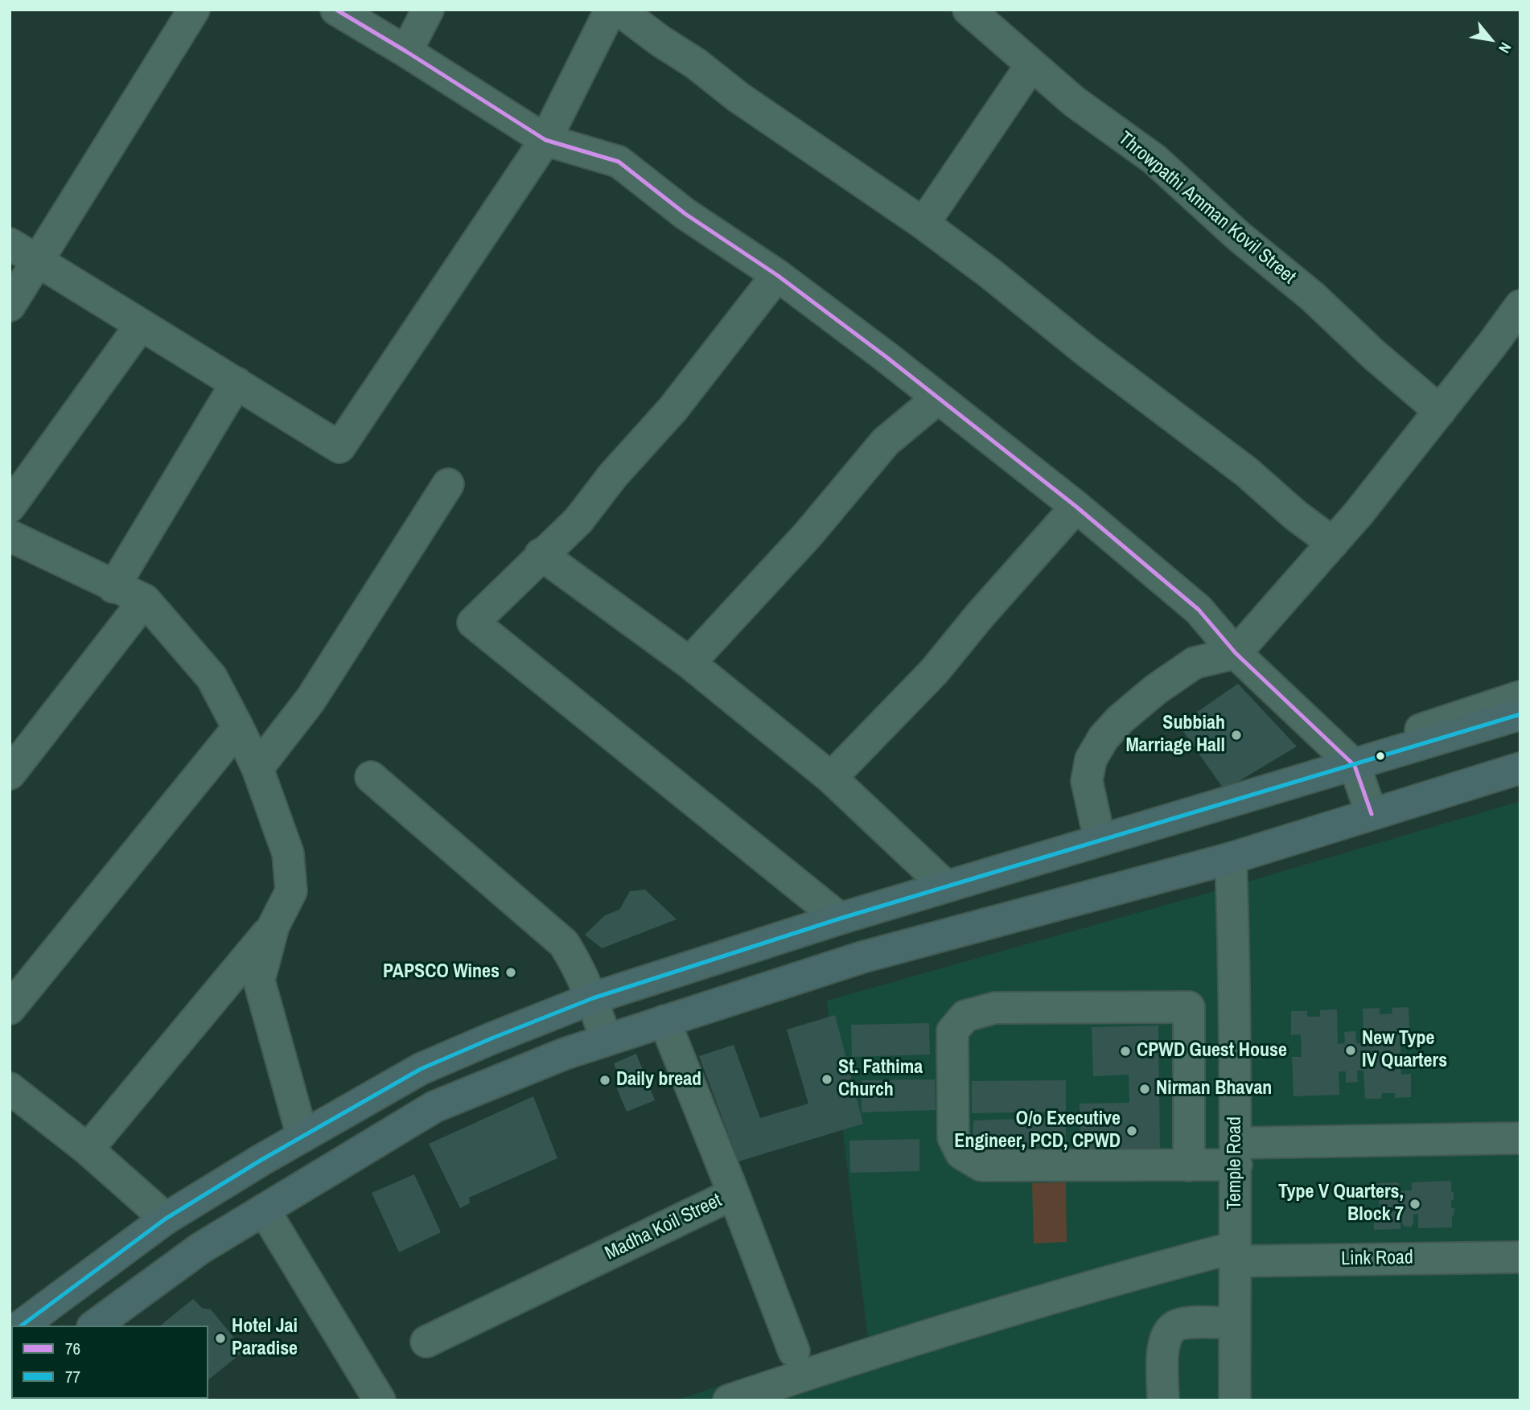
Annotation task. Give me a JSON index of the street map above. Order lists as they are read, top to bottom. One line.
{"streets":{"street":["Throwpathi Amman Kovil Street","Temple Road","Madha Koil Street","Link Road"]},"crossings":[["Temple Road","Link Road"]],"places":["Subbiah Marriage Hall","PAPSCO Wines","New Type IV Quarters","CPWD Guest House","St. Fathima Church","Daily bread","Nirman Bhavan","O/o Executive Engineer, PCD, CPWD","Type V Quarters, Block 7","Hotel Jai Paradise"],"lines":["transit line 76","transit line 77"],"legend":["76","77"],"north":"bottom right"}
